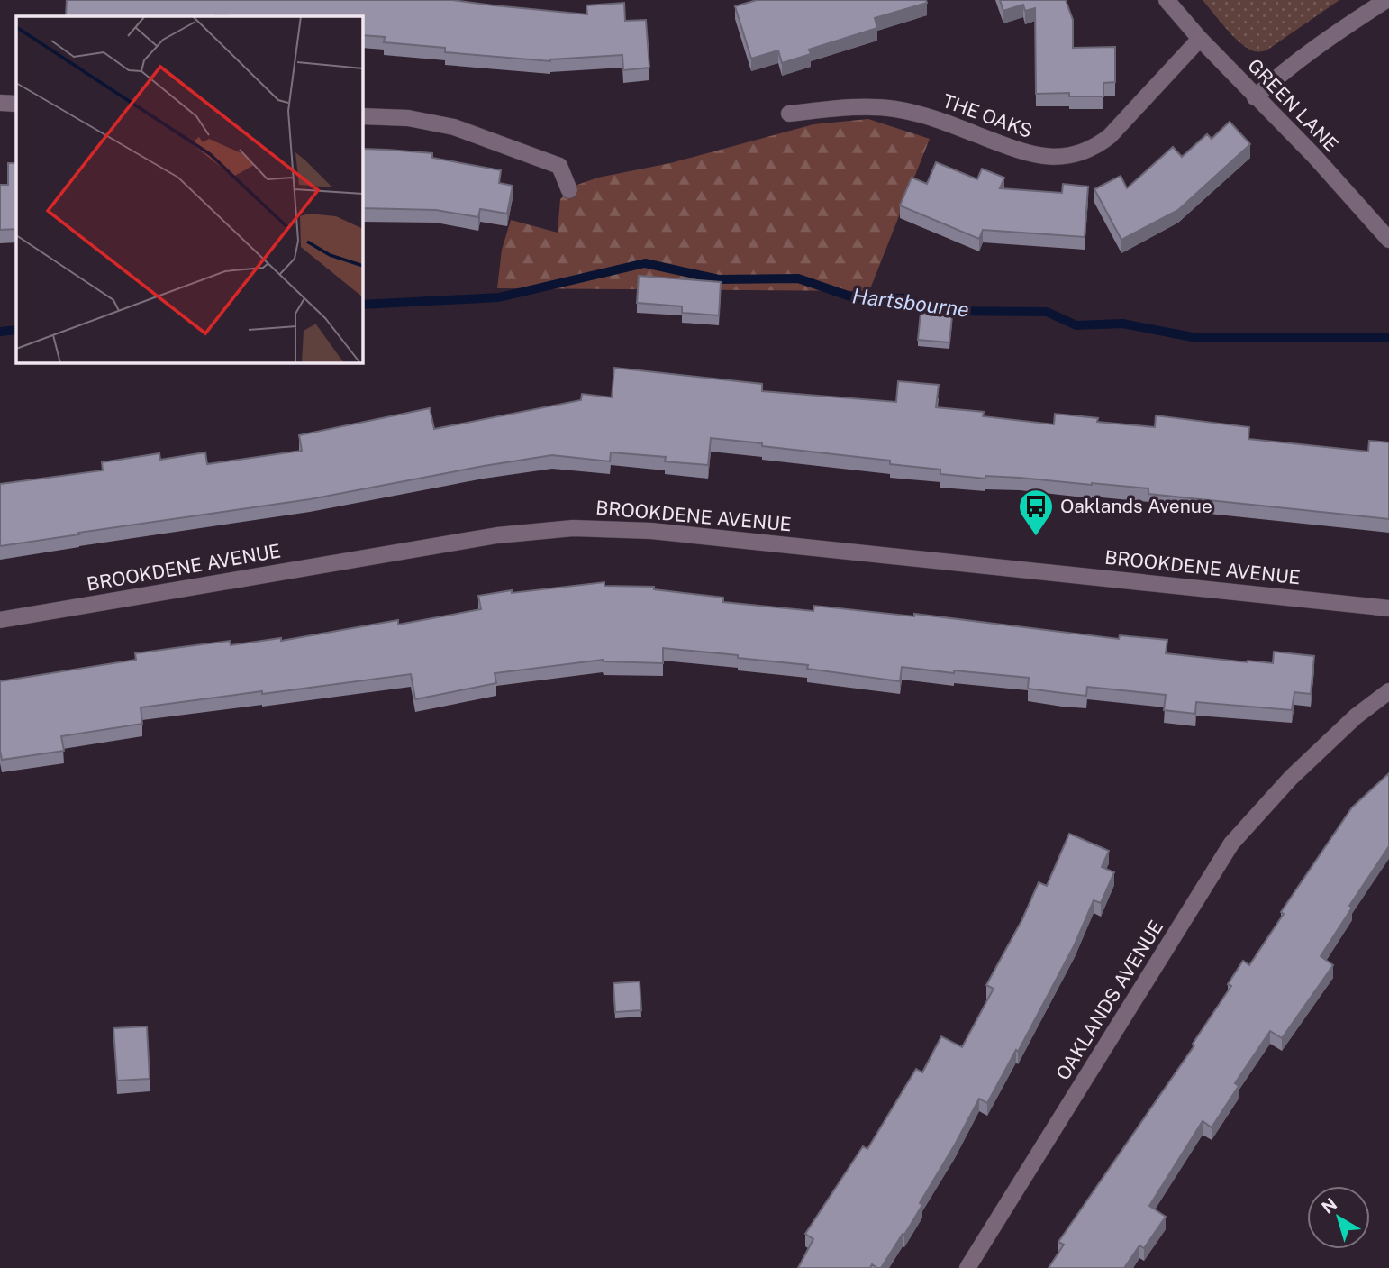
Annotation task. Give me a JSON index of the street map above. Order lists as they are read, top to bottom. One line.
{"streets":{"street":["GREEN LANE","THE OAKS","BROOKDENE AVENUE","OAKLANDS AVENUE"]},"crossings":[["GREEN LANE","THE OAKS"]],"water":["Hartsbourne"],"places":{"bus stop":["Oaklands Avenue"]},"north":"top left"}
